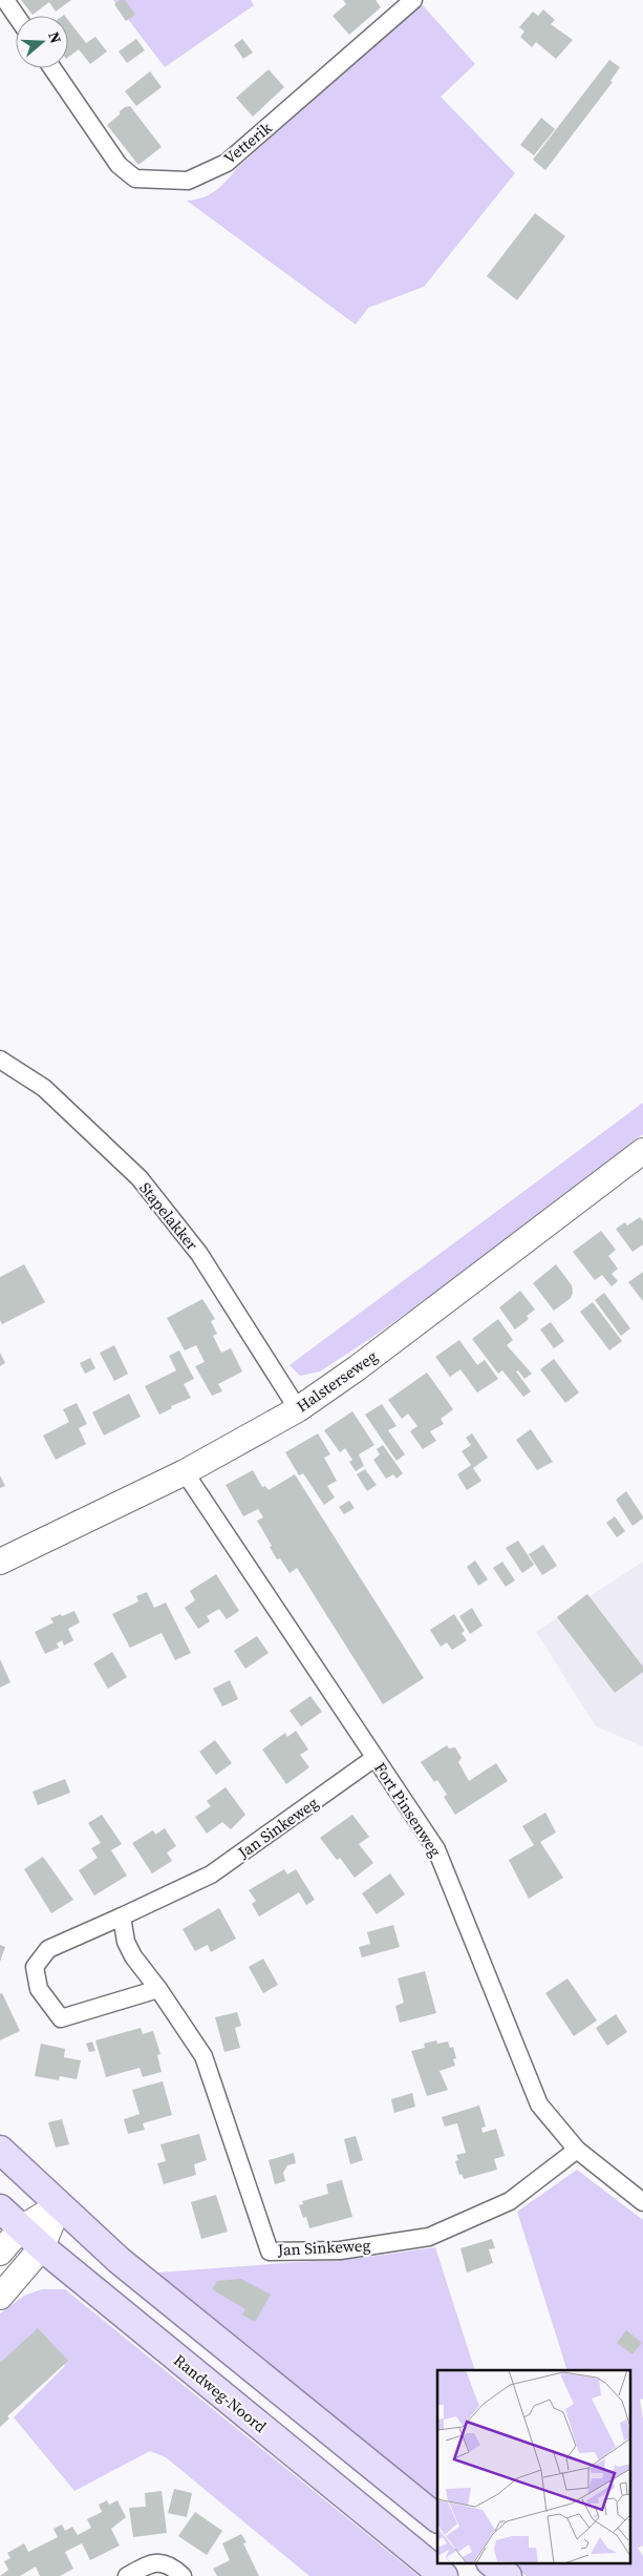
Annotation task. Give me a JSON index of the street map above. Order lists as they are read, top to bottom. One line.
{"streets":{"main road":["Halsterseweg","Randweg-Noord"],"street":["Vetterik","Stapelakker","Fort Pinsenweg","Jan Sinkeweg"]},"crossings":[["Stapelakker","Halsterseweg"],["Halsterseweg","Fort Pinsenweg"],["Fort Pinsenweg","Jan Sinkeweg"]],"north":"right"}
